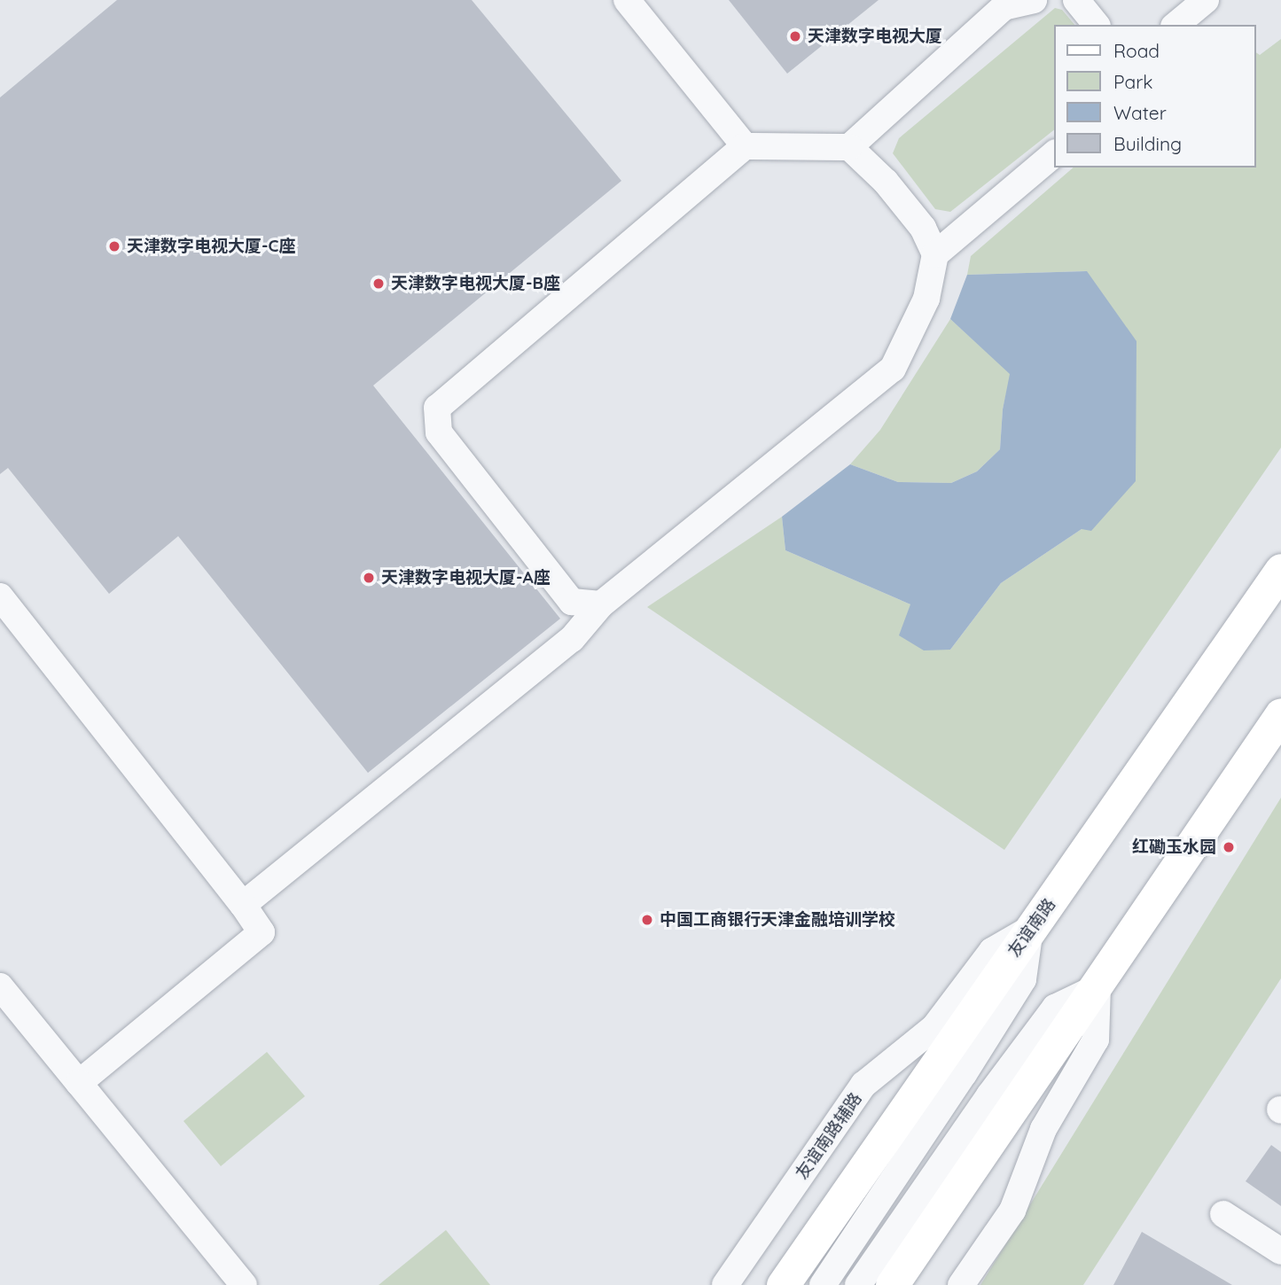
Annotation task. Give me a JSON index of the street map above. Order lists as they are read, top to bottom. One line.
{"streets":{"main road":["友谊南路"],"street":["友谊南路辅路"]},"crossings":[["友谊南路","友谊南路辅路"]],"places":["天津数字电视大厦","天津数字电视大厦-C座","天津数字电视大厦-B座","天津数字电视大厦-A座","红磡玉水园","中国工商银行天津金融培训学校"],"legend":["Road","Park","Water","Building"]}
